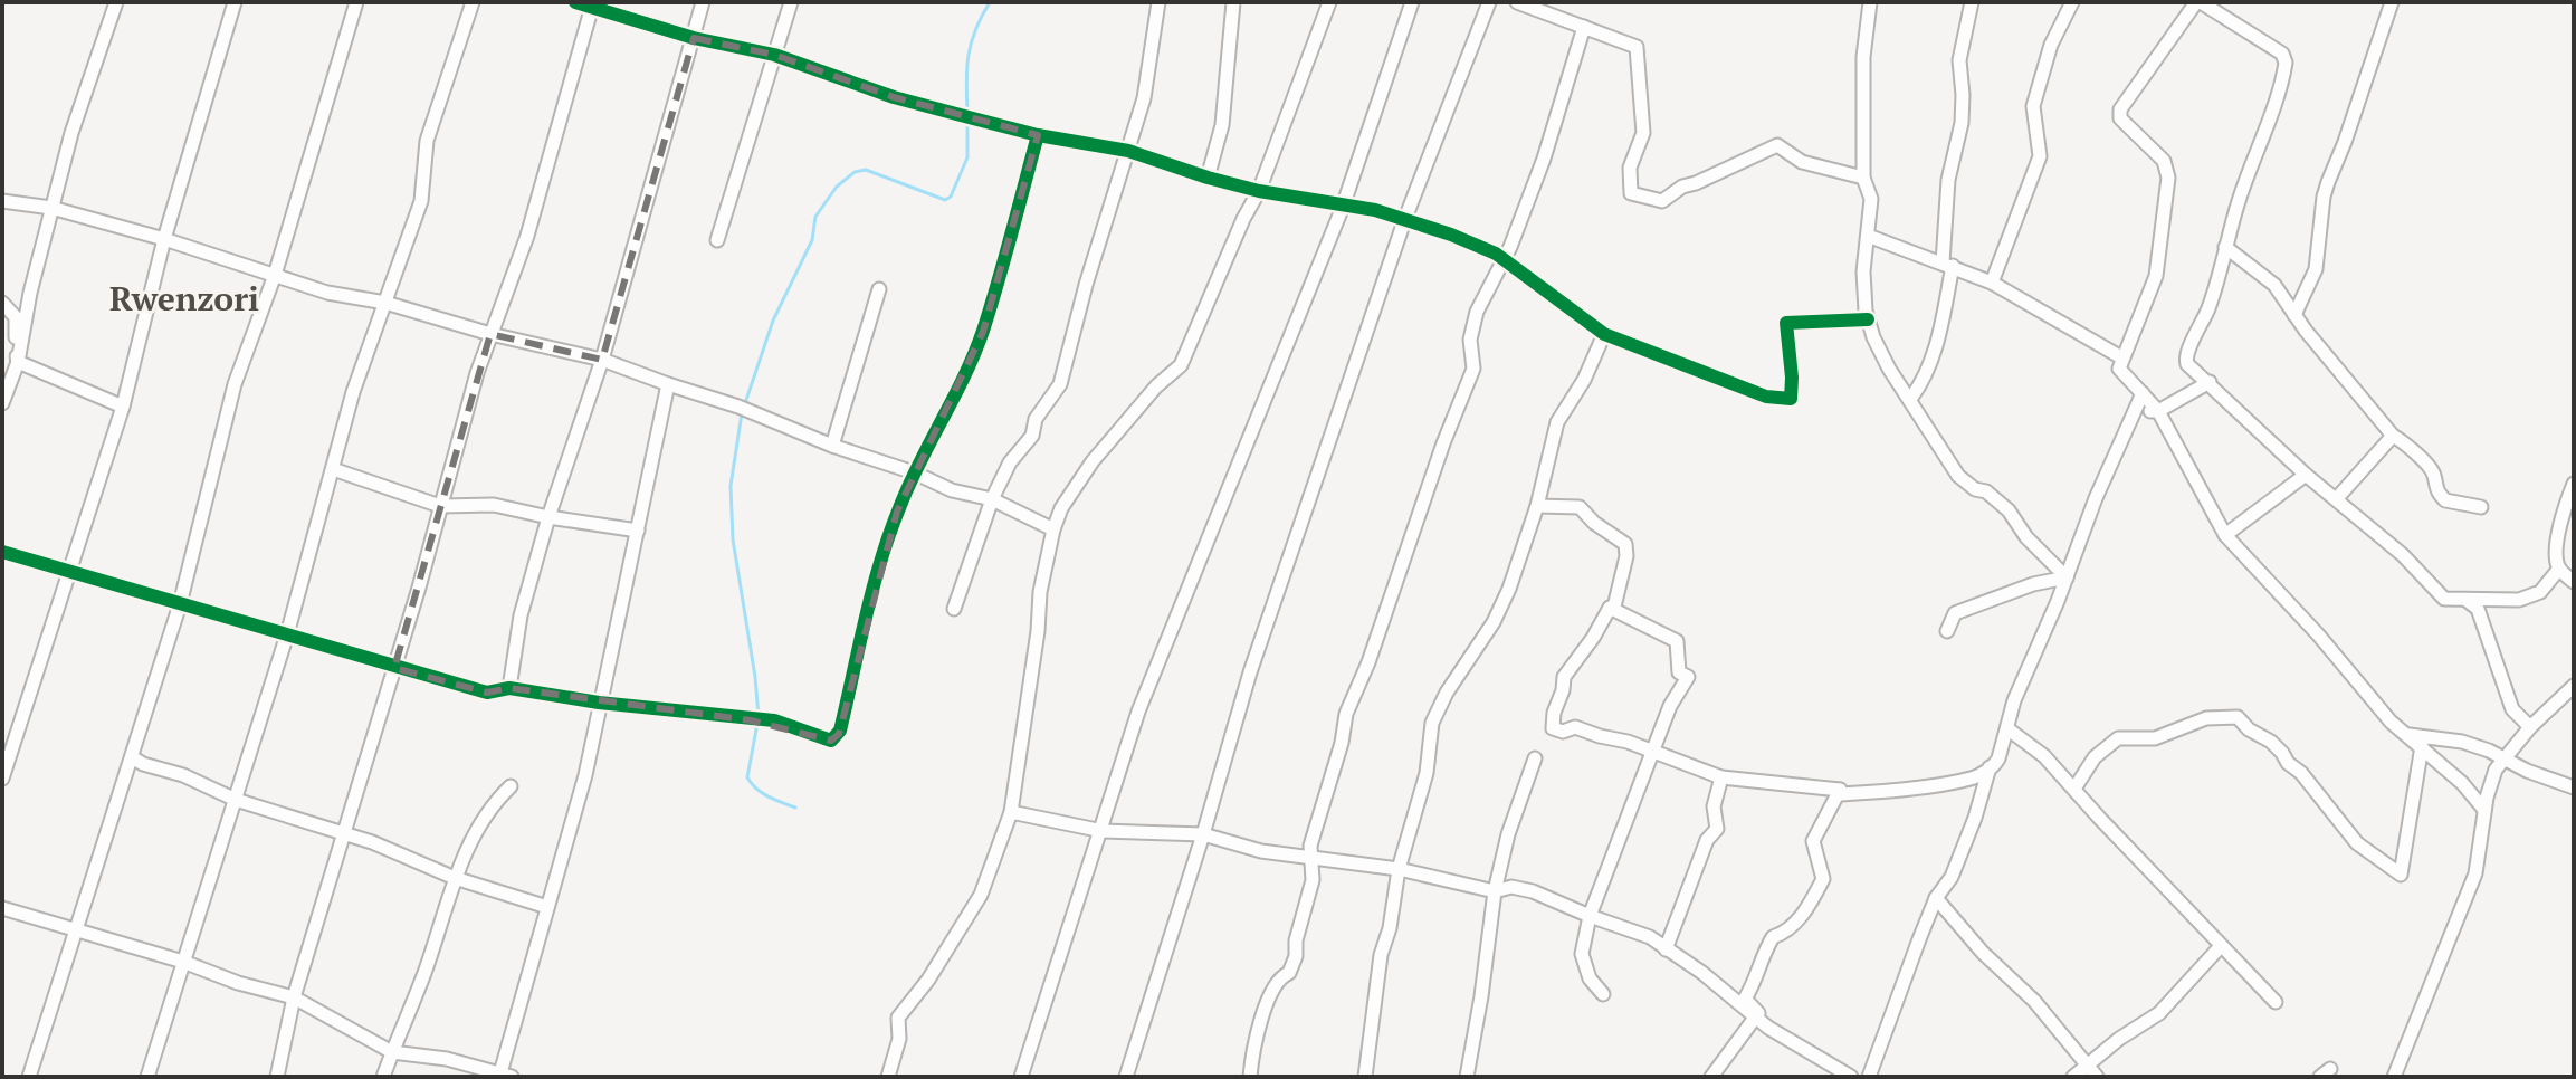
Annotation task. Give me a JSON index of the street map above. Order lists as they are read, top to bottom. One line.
{"districts":["Rwenzori"]}
